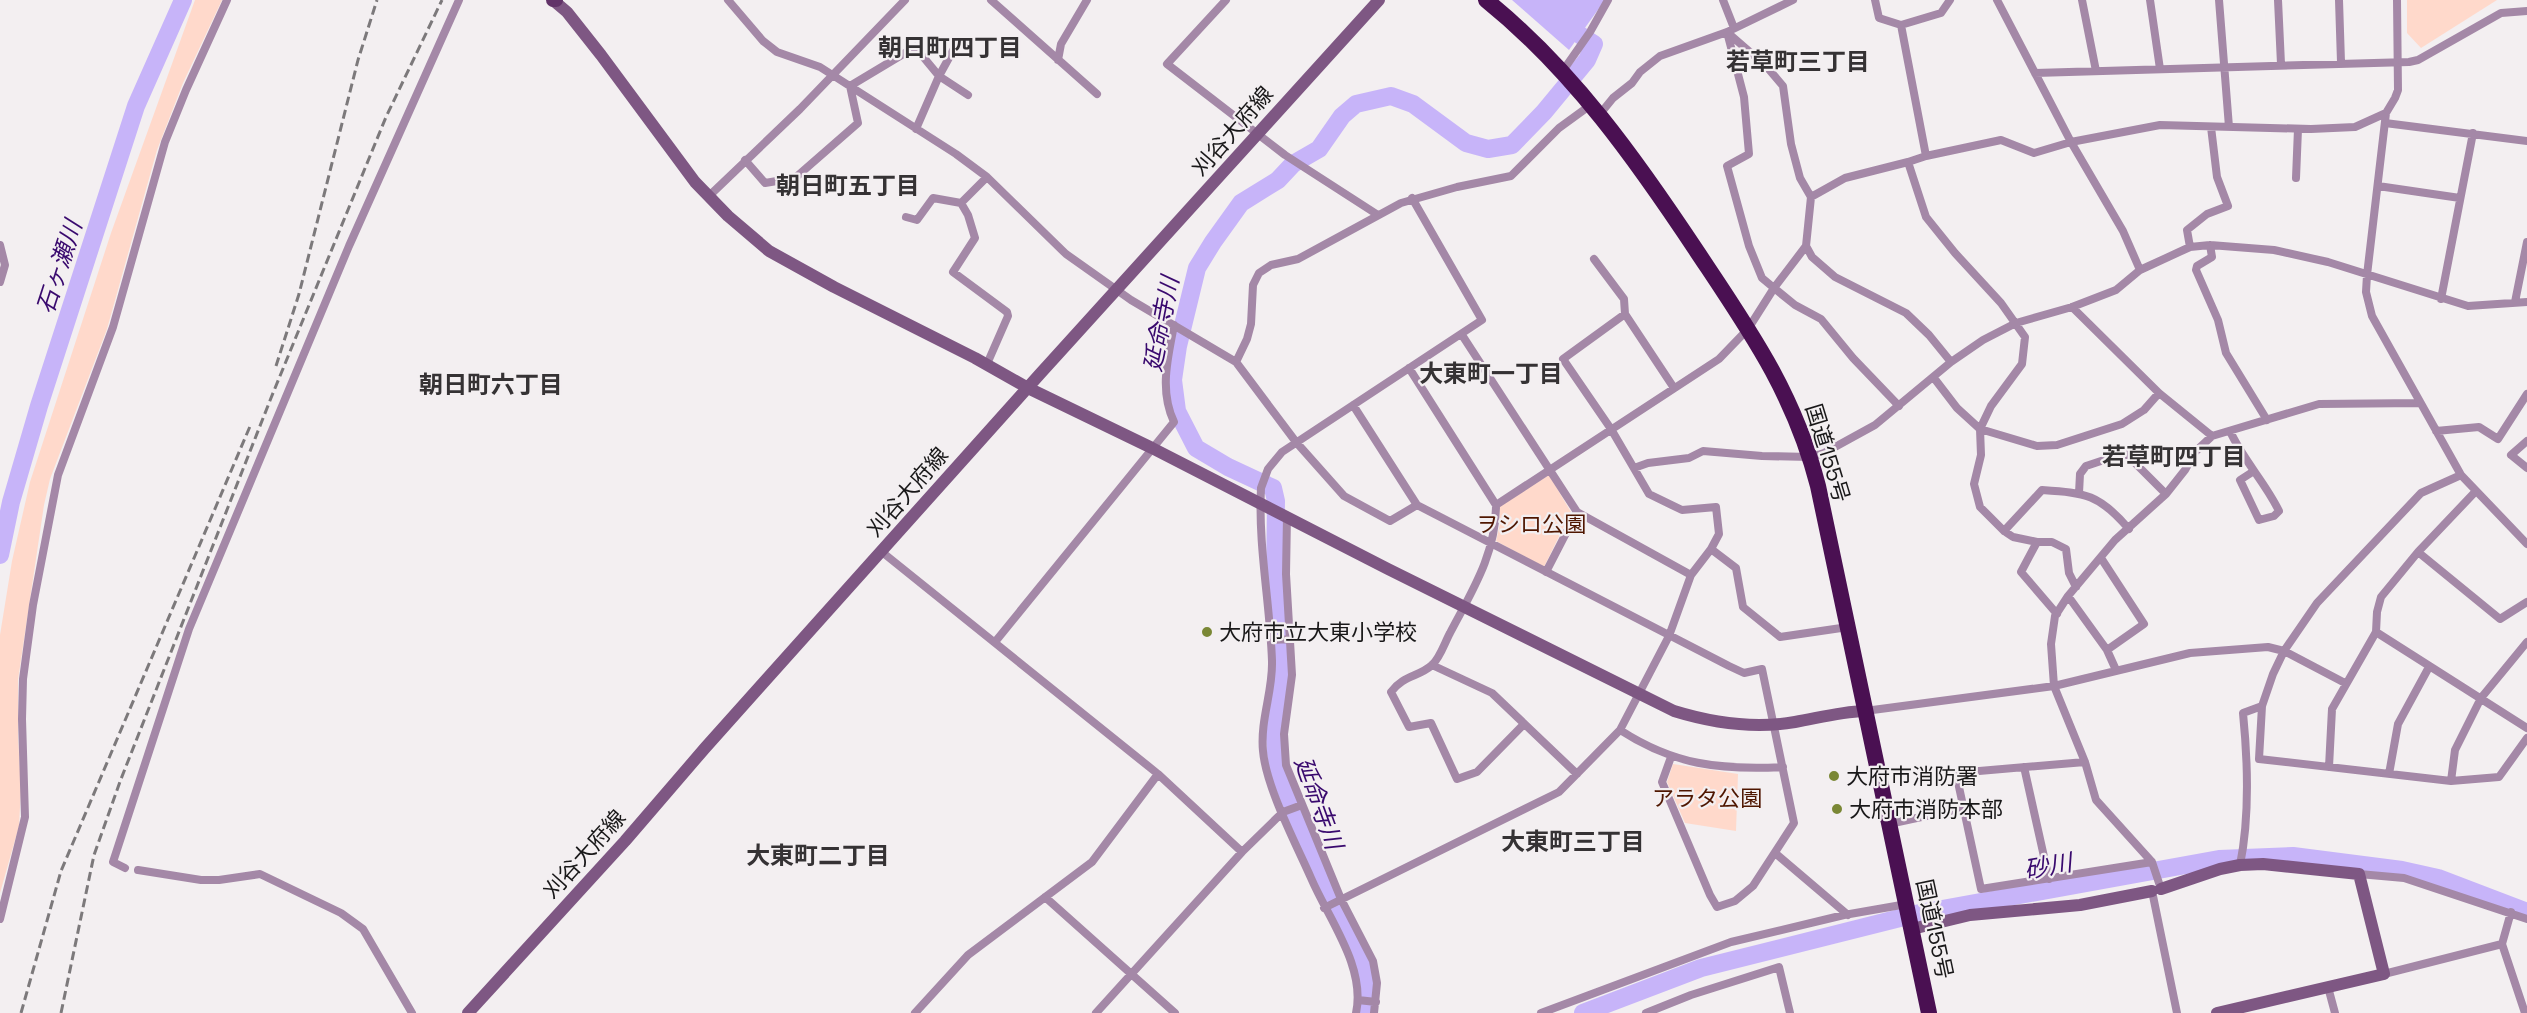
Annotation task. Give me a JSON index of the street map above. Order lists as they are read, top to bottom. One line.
{"streets":{"highway":["国道155号"],"street":["刈谷大府線"]},"districts":["朝日町四丁目","若草町三丁目","朝日町五丁目","大東町一丁目","朝日町六丁目","若草町四丁目","大東町三丁目","大東町二丁目"],"water":["石ヶ瀬川","延命寺川","砂川"],"parks":["ヲシロ公園","アラタ公園"],"places":["大府市立大東小学校","大府市消防署","大府市消防本部"]}
